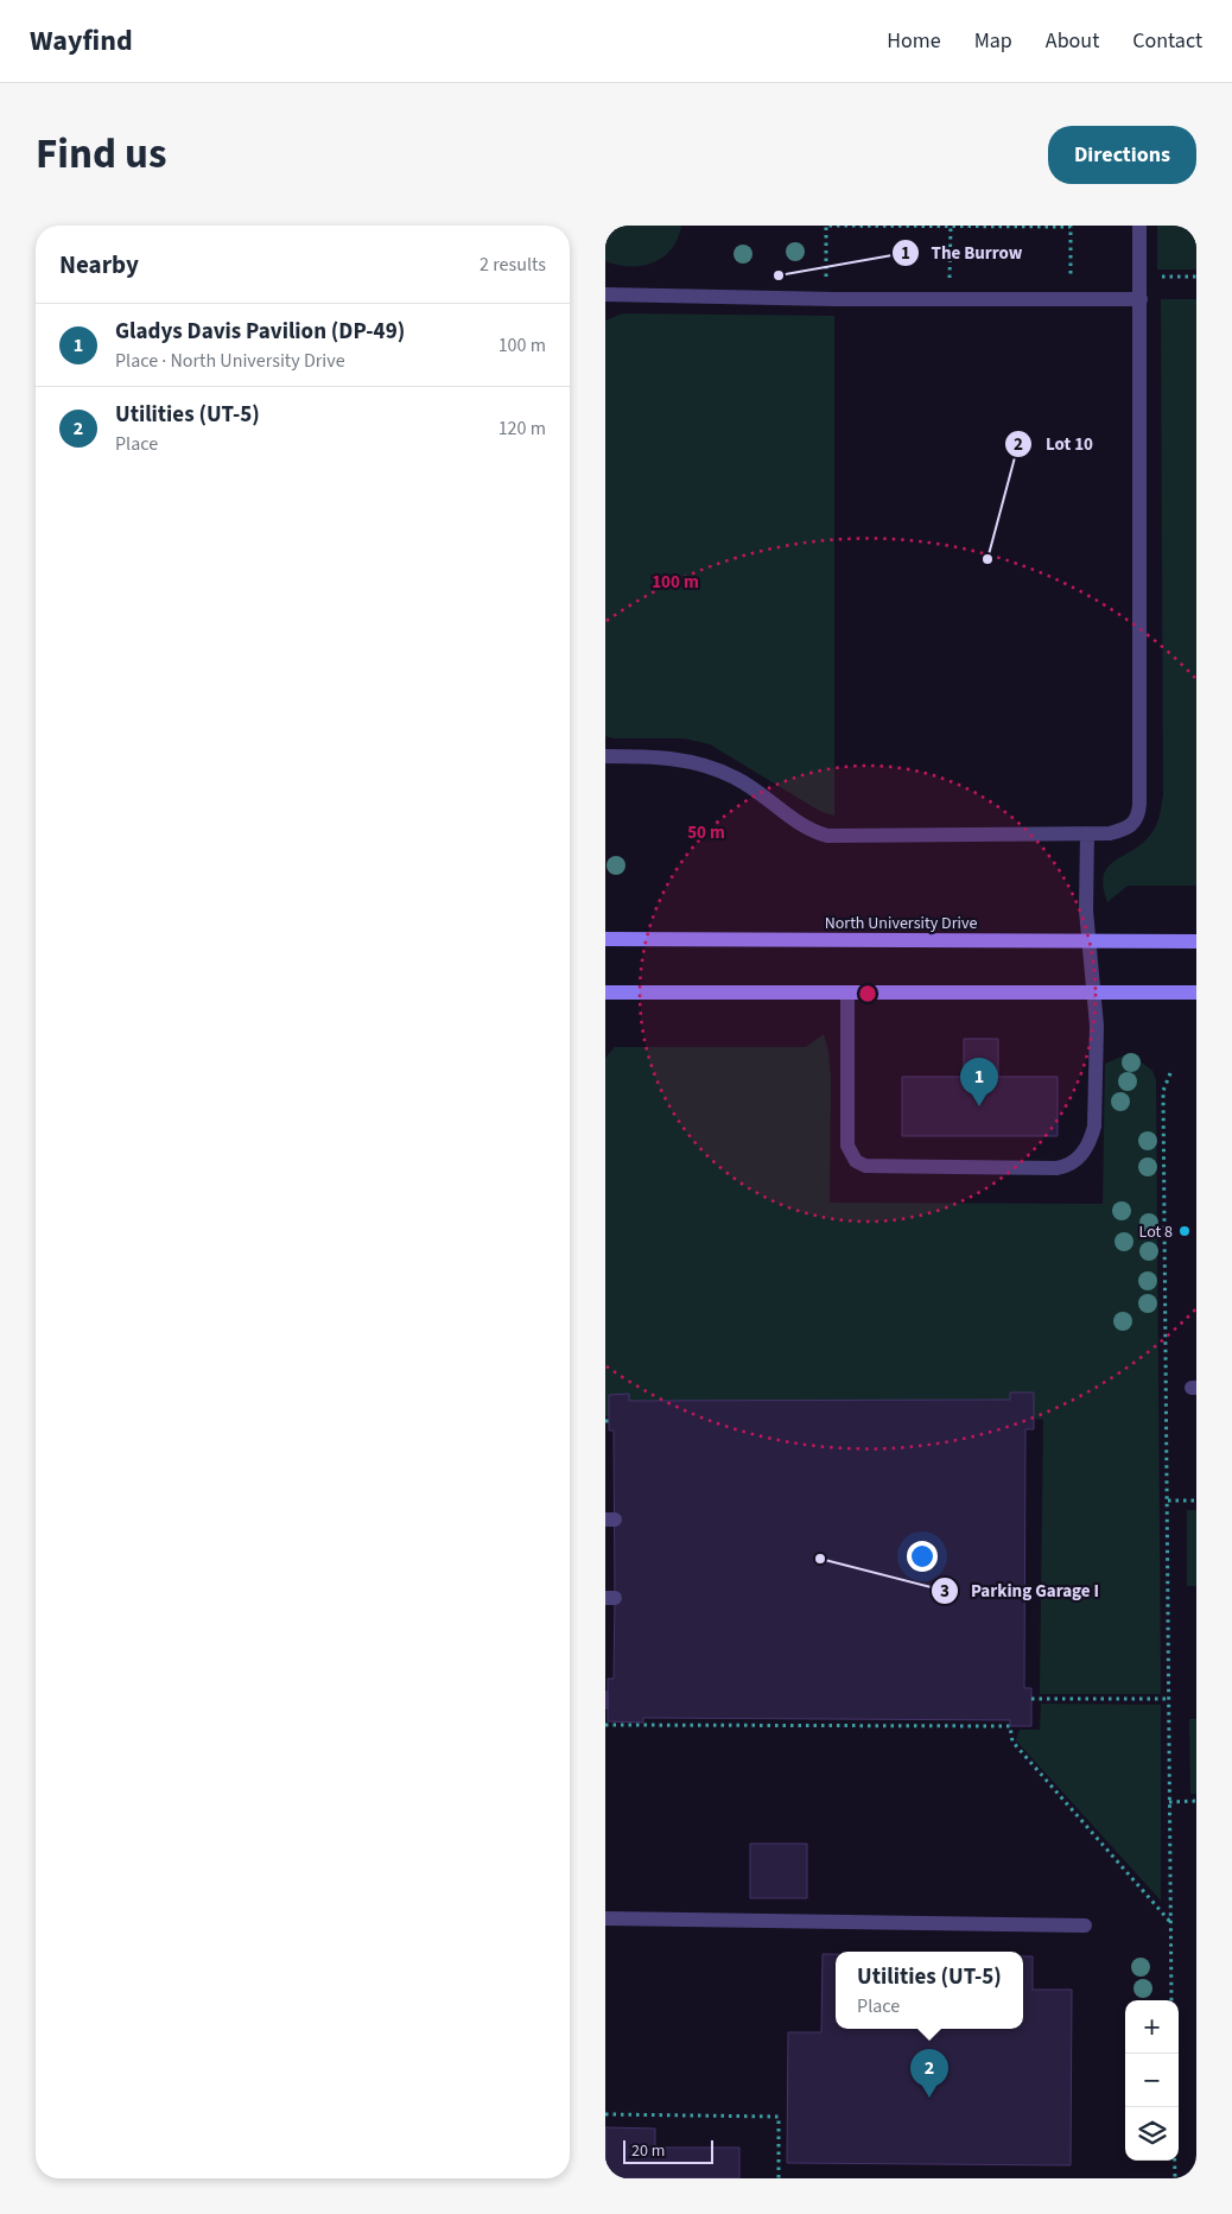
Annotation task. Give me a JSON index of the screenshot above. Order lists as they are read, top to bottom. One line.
{"streets":{"street":["North University Drive"]},"places":["The Burrow","Lot 10","Lot 8","Parking Garage I"],"scale_bar":"20 m","page":{"header":"Wayfind","nav":["Home","Map","About","Contact"],"title":"Find us","buttons":"Directions","heading":["Nearby","2 results"],"list":[{"mark":"1","name":"Gladys Davis Pavilion (DP-49)","note":"Place · North University Drive","value":"100 m"},{"mark":"2","name":"Utilities (UT-5)","note":"Place","value":"120 m"}],"pins":["1","2"],"popup":["Utilities (UT-5)","Place"],"map_buttons":["+","−"],"scale":"20 m"},"rings":["100 m","50 m"]}
